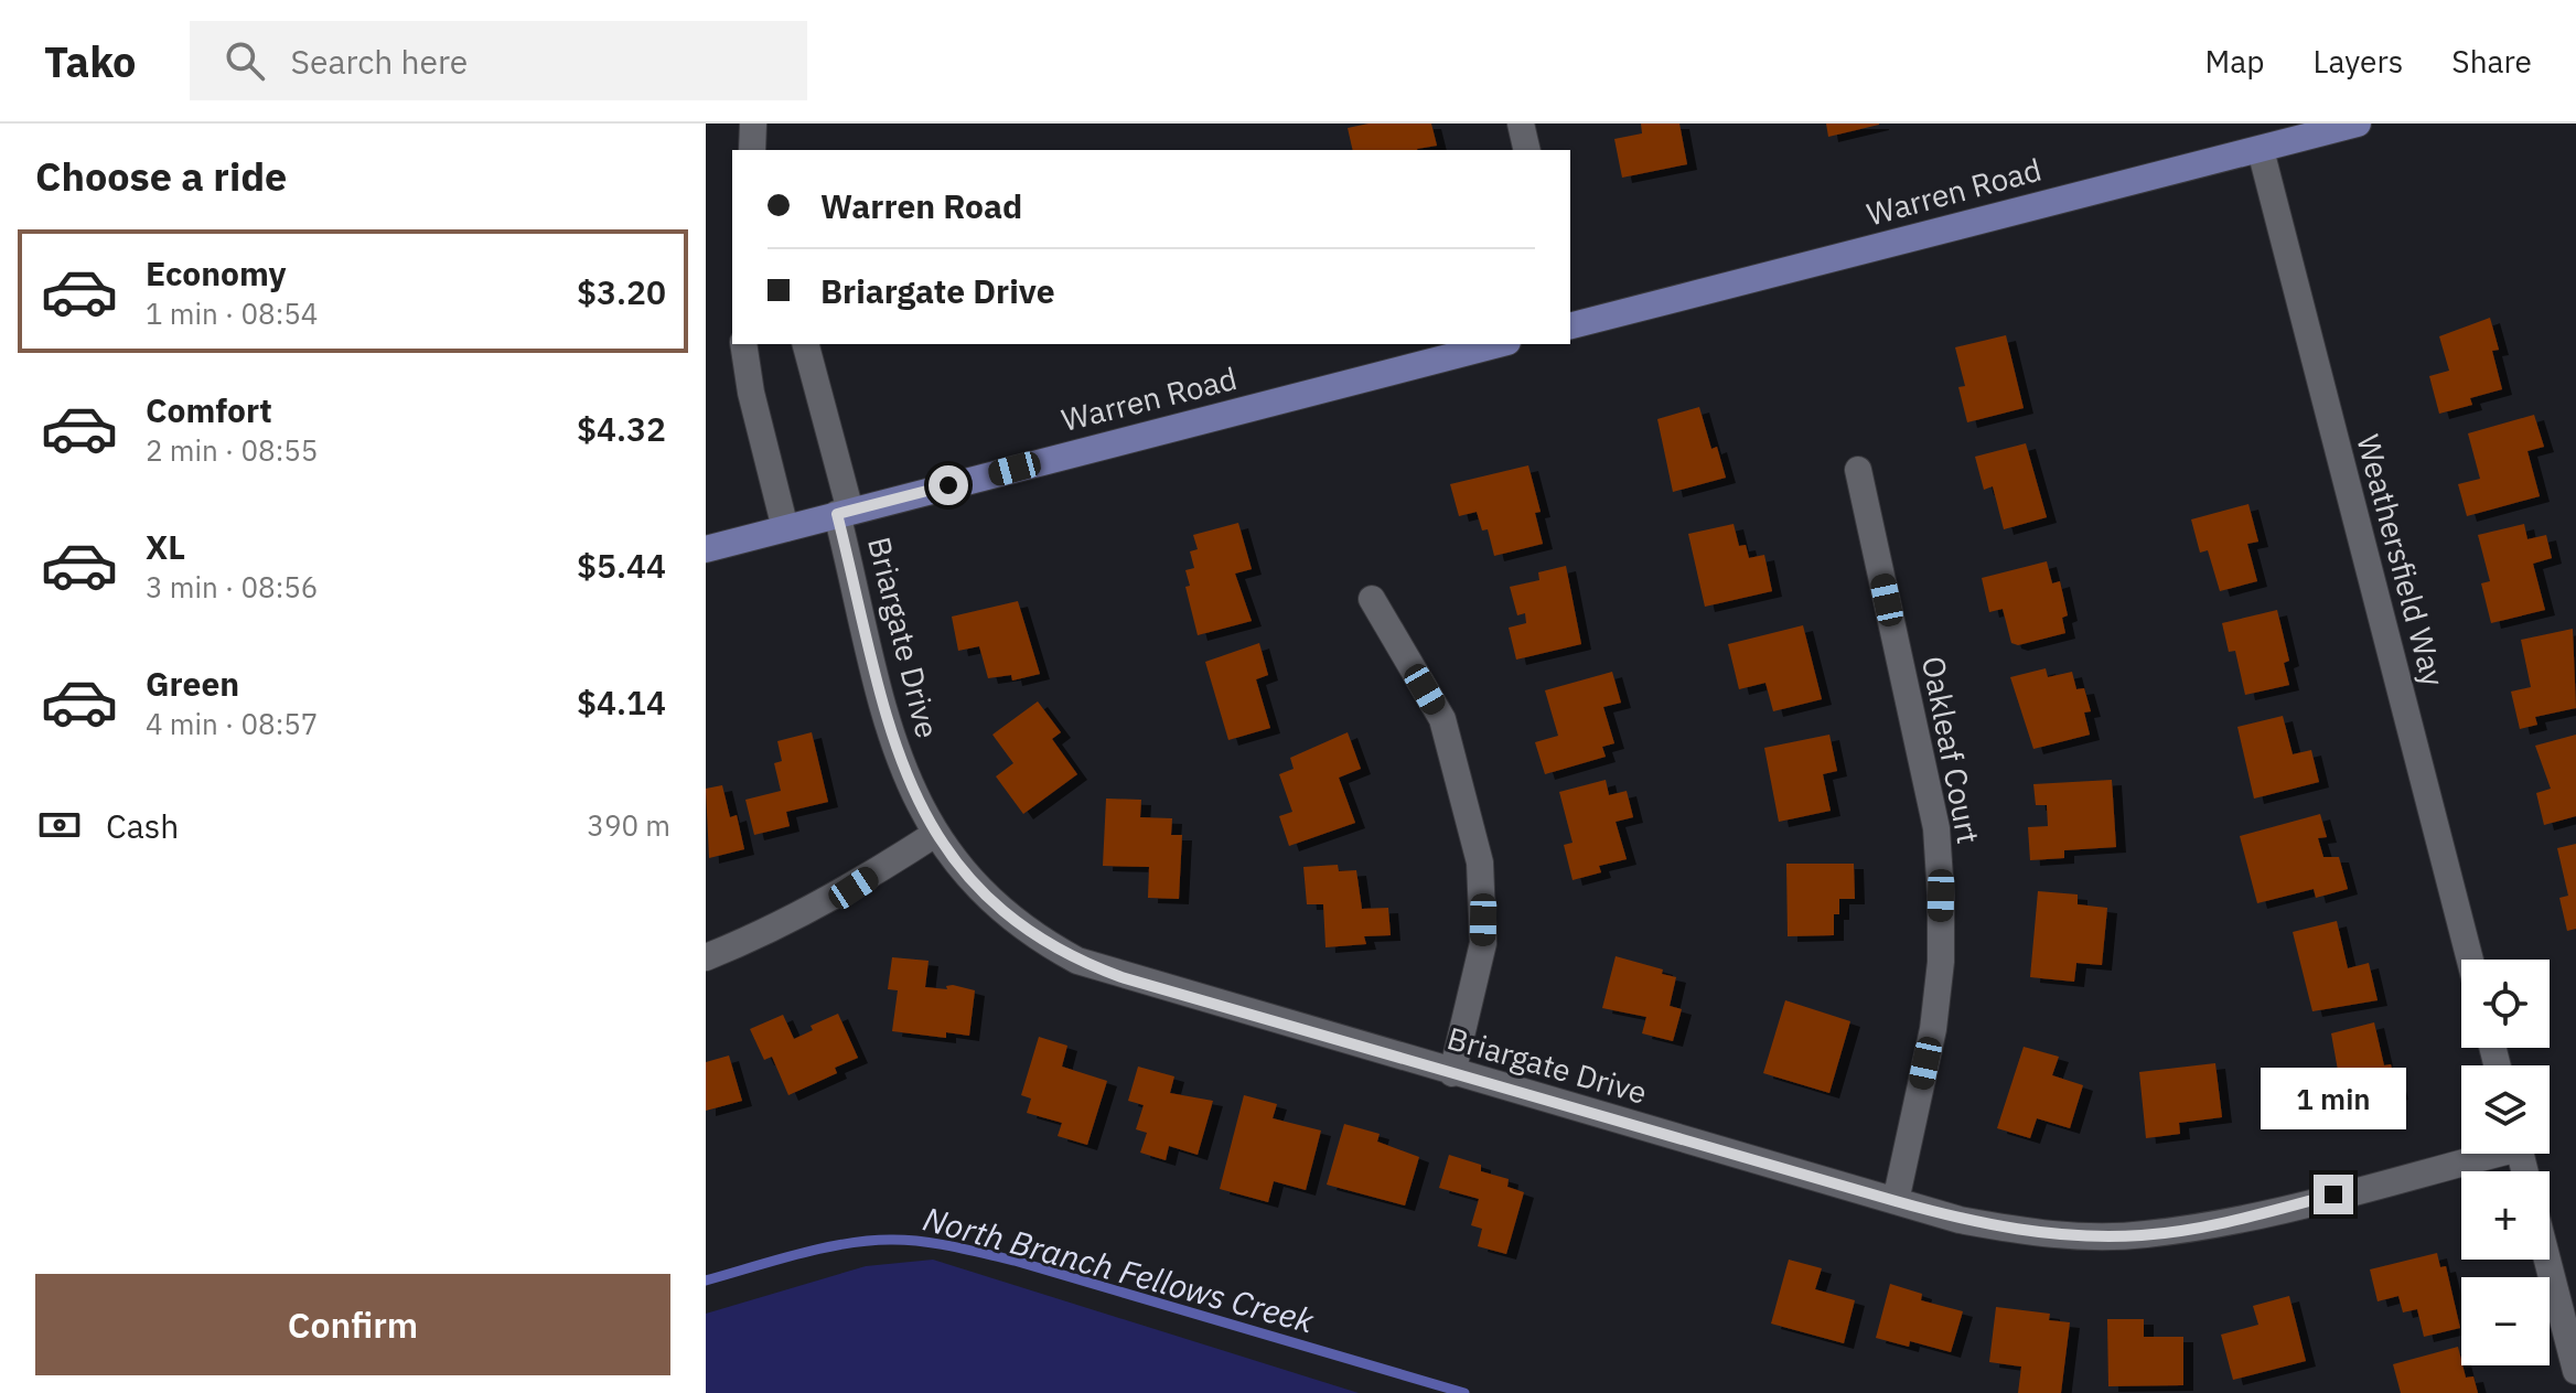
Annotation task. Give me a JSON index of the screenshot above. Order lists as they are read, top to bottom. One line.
{"streets":{"main road":["Warren Road"],"street":["Weathersfield Way","Briargate Drive","Oakleaf Court"]},"crossings":[["Warren Road","Weathersfield Way"],["Warren Road","Briargate Drive"],["Briargate Drive","Oakleaf Court"]],"water":["North Branch Fellows Creek"],"page":{"header":"Tako","search":"Search here","nav":["Map","Layers","Share"],"heading":"Choose a ride","banner":["Warren Road","Briargate Drive"],"list":[{"name":"Economy","note":"1 min · 08:54","value":"$3.20"},{"name":"Comfort","note":"2 min · 08:55","value":"$4.32"},{"name":"XL","note":"3 min · 08:56","value":"$5.44"},{"name":"Green","note":"4 min · 08:57","value":"$4.14"}],"pay":["Cash","390 m"],"map_buttons":["+","−"],"bubble":"1 min","buttons":"Confirm"}}
